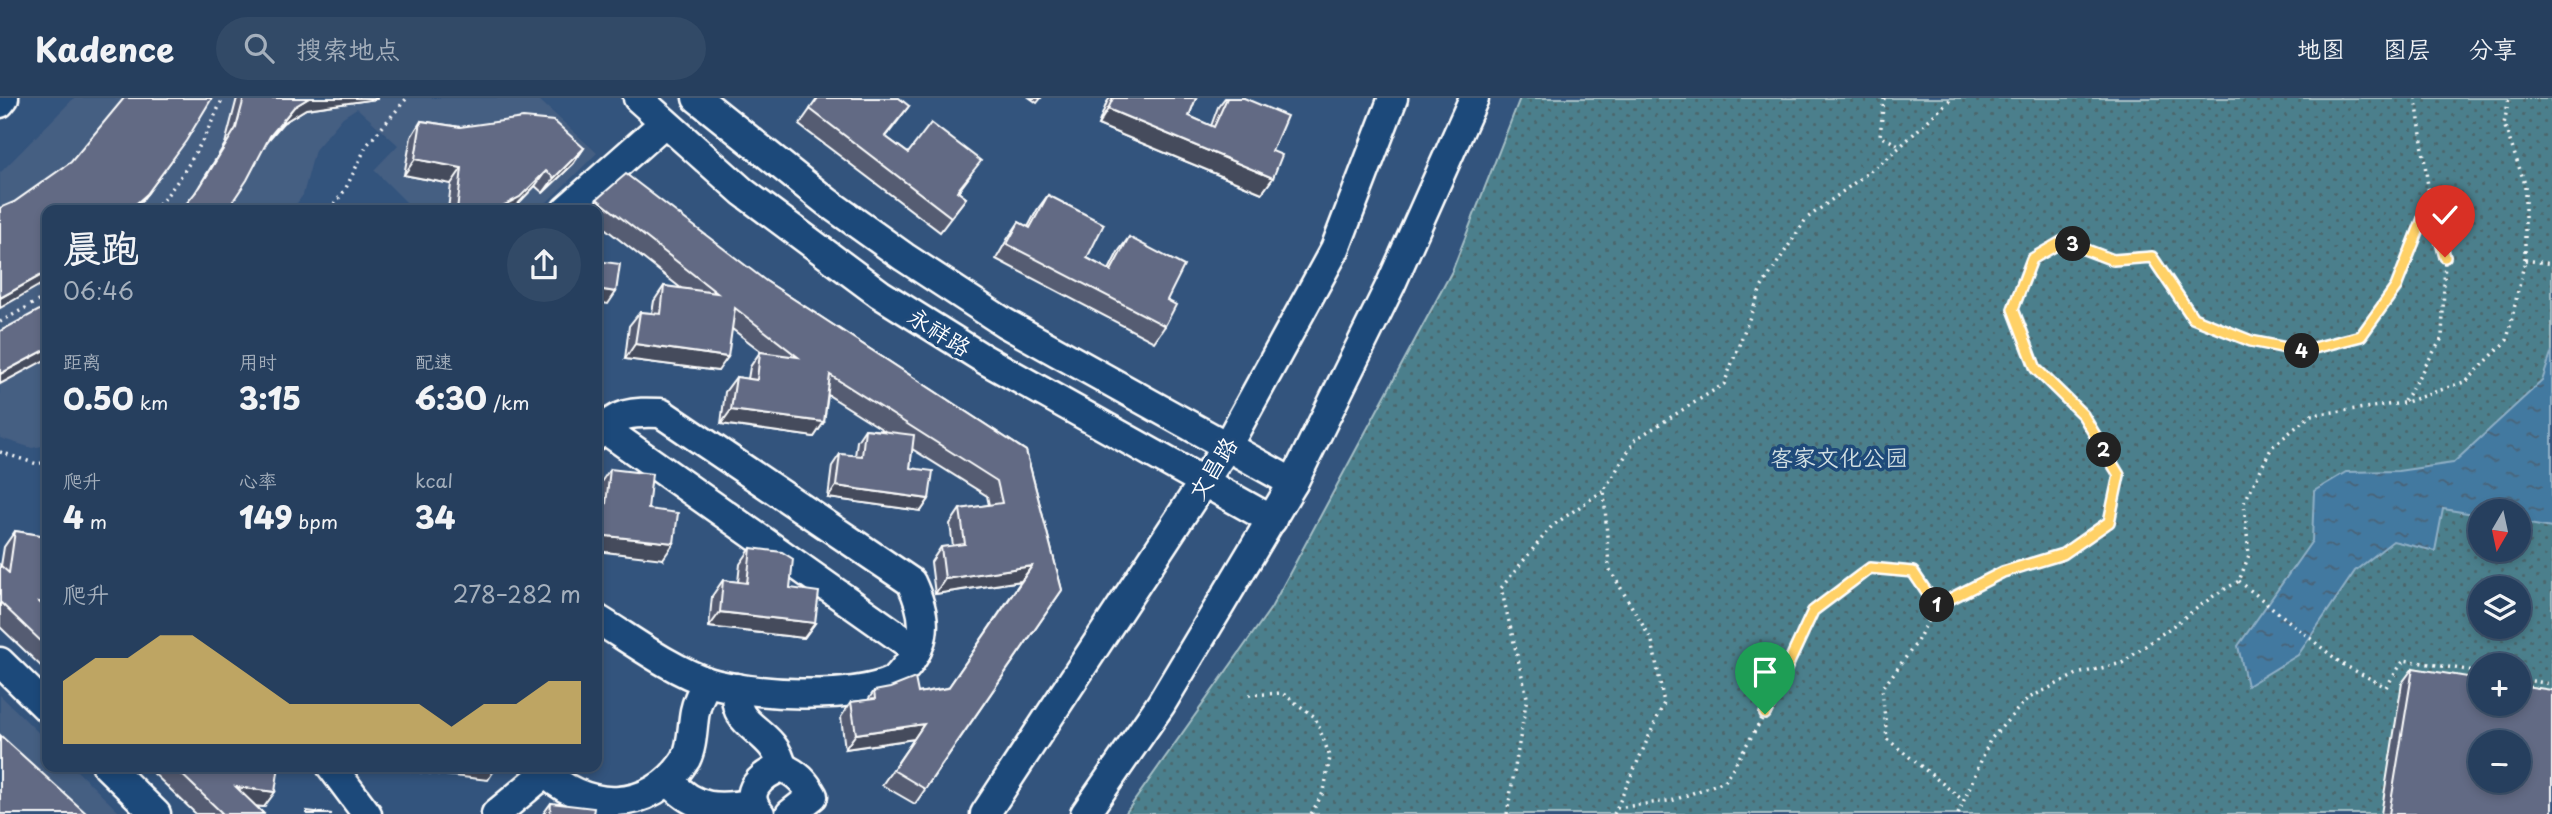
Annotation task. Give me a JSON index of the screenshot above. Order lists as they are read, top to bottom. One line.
{"streets":{"street":["永祥路","文昌路"]},"crossings":[["永祥路","文昌路"]],"parks":["客家文化公园"],"north":"bottom","page":{"header":"Kadence","search":"搜索地点","nav":["地图","图层","分享"],"heading":["晨跑","06:46"],"pins":["3","4","2","1"],"stats":[["距离","0.50 km"],["用时","3:15"],["配速","6:30 /km"],["爬升","4 m"],["心率","149 bpm"],["kcal","34"]],"map_buttons":["+","−"],"chart":["爬升","278–282 m"]}}
